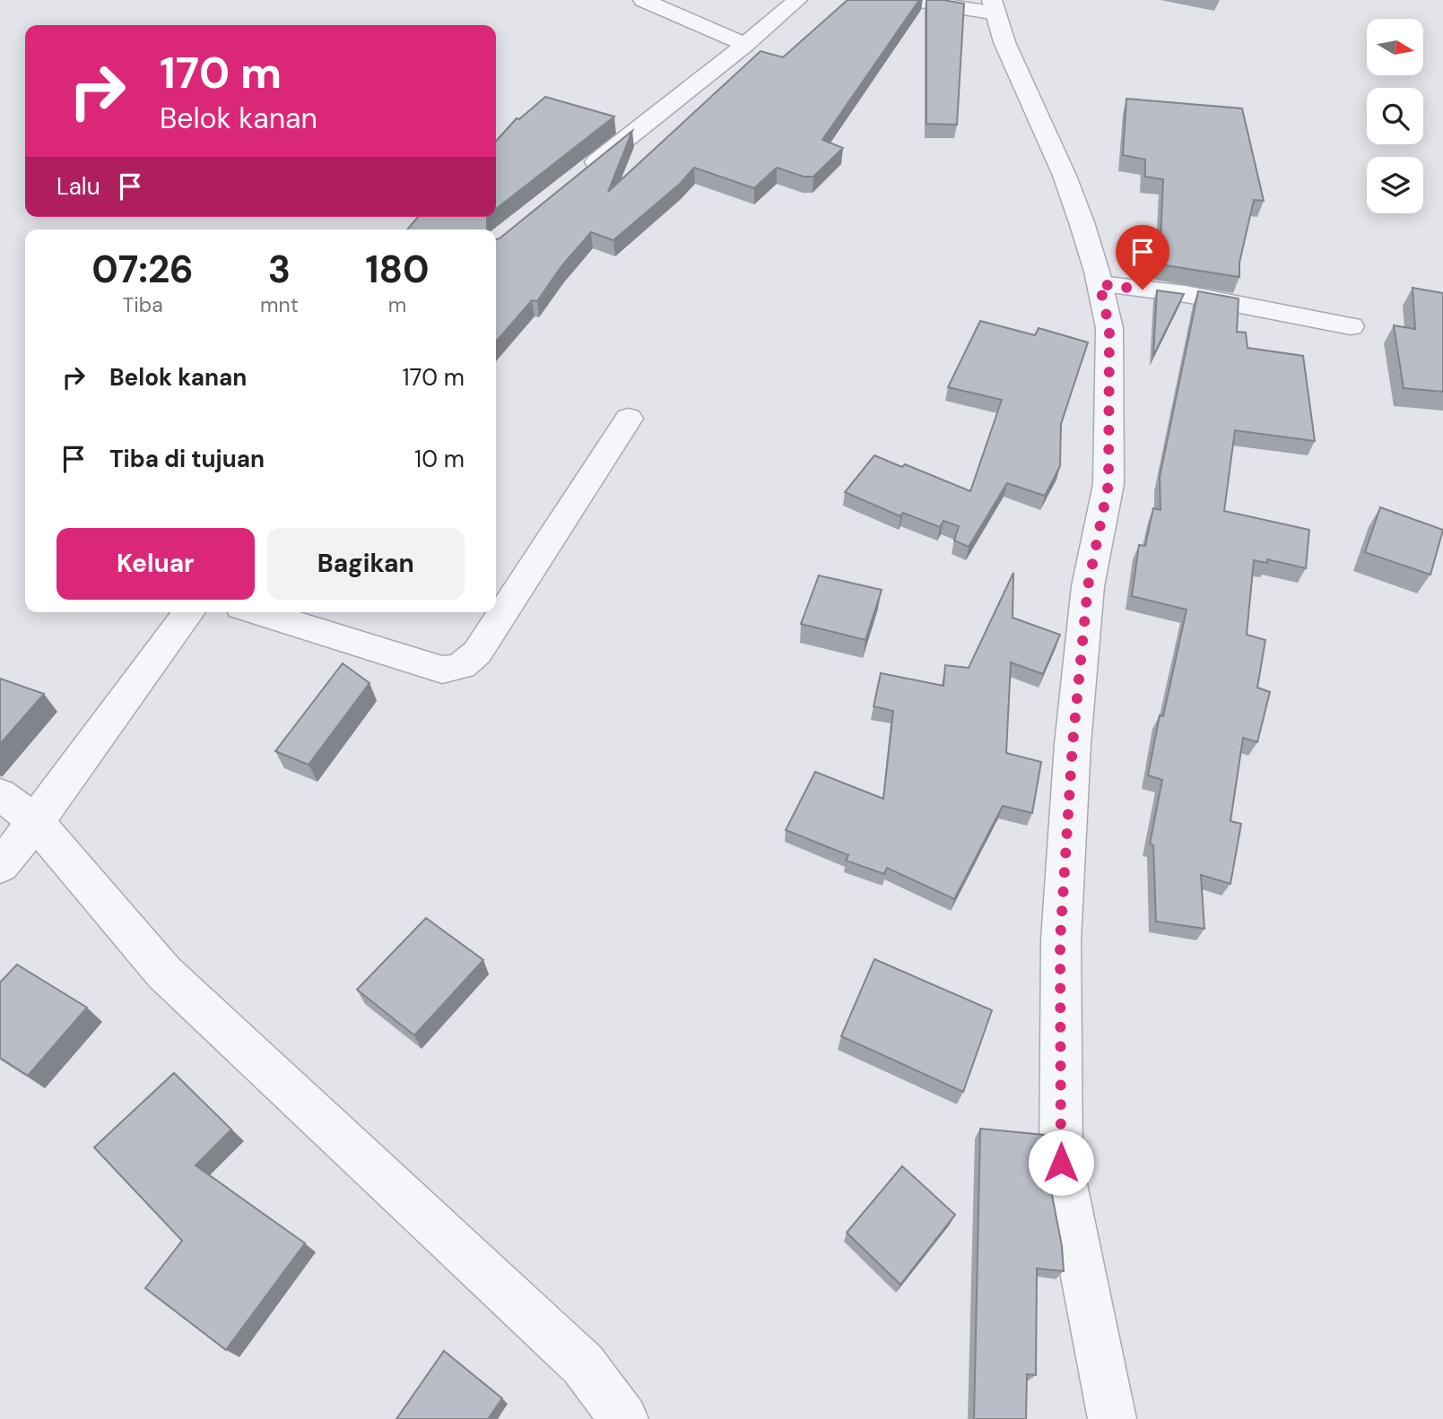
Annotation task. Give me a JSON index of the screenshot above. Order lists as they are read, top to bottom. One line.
{"north":"right","page":{"turn":["170 m","Belok kanan"],"then":"Lalu","eta":["07:26","Tiba","3","mnt","180","m"],"list":[{"name":"Belok kanan","value":"170 m"},{"name":"Tiba di tujuan","value":"10 m"}],"buttons":["Keluar","Bagikan"]}}
